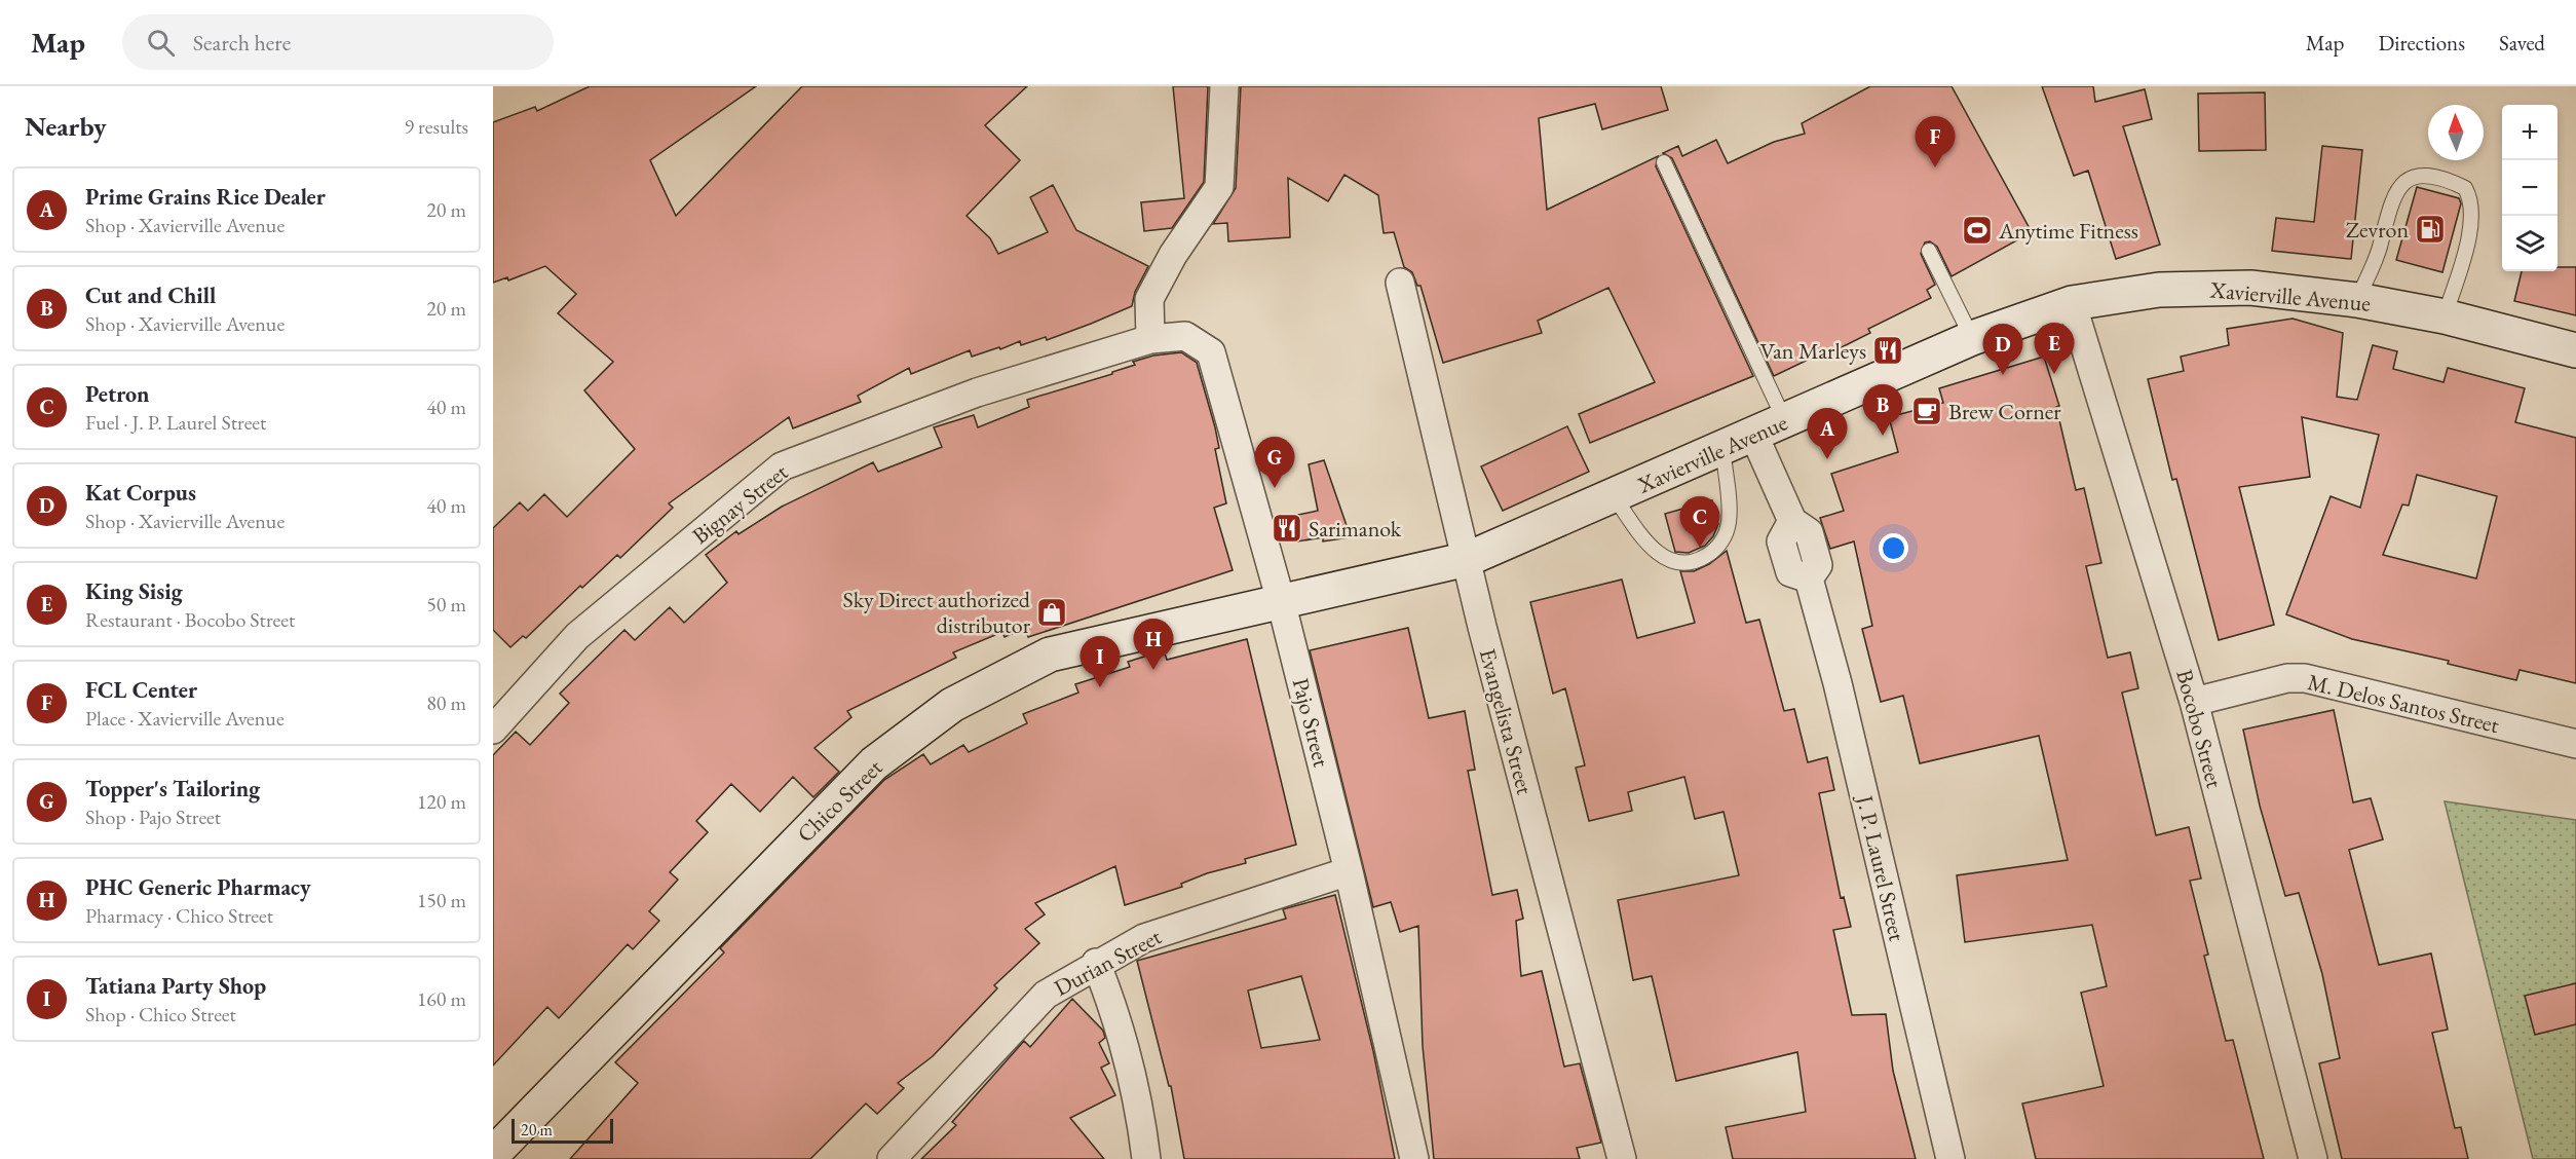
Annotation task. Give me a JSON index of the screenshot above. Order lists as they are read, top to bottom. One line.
{"streets":{"main road":["Xavierville Avenue","Chico Street"],"street":["Bignay Street","M. Delos Santos Street","Evangelista Street","Pajo Street","Bocobo Street","J. P. Laurel Street","Durian Street"]},"crossings":[["Xavierville Avenue","Evangelista Street"],["Xavierville Avenue","Pajo Street"],["Xavierville Avenue","Bocobo Street"],["Xavierville Avenue","Chico Street"],["Xavierville Avenue","J. P. Laurel Street"],["Bignay Street","Pajo Street"],["M. Delos Santos Street","Bocobo Street"],["Pajo Street","Chico Street"],["Pajo Street","Durian Street"]],"places":{"fuel station":["Zevron"],"sports":["Anytime Fitness"],"restaurant":["Van Marleys","Sarimanok"],"cafe":["Brew Corner"],"shop":["Sky Direct authorized distributor"]},"scale_bar":"20 m","north":"top","page":{"header":"Map","search":"Search here","nav":["Map","Directions","Saved"],"heading":["Nearby","9 results"],"map_buttons":["+","−"],"pins":["F","E","D","B","A","G","C","H","I"],"list":[{"mark":"A","name":"Prime Grains Rice Dealer","note":"Shop · Xavierville Avenue","value":"20 m"},{"mark":"B","name":"Cut and Chill","note":"Shop · Xavierville Avenue","value":"20 m"},{"mark":"C","name":"Petron","note":"Fuel · J. P. Laurel Street","value":"40 m"},{"mark":"D","name":"Kat Corpus","note":"Shop · Xavierville Avenue","value":"40 m"},{"mark":"E","name":"King Sisig","note":"Restaurant · Bocobo Street","value":"50 m"},{"mark":"F","name":"FCL Center","note":"Place · Xavierville Avenue","value":"80 m"},{"mark":"G","name":"Topper's Tailoring","note":"Shop · Pajo Street","value":"120 m"},{"mark":"H","name":"PHC Generic Pharmacy","note":"Pharmacy · Chico Street","value":"150 m"},{"mark":"I","name":"Tatiana Party Shop","note":"Shop · Chico Street","value":"160 m"}],"scale":"20 m"}}
